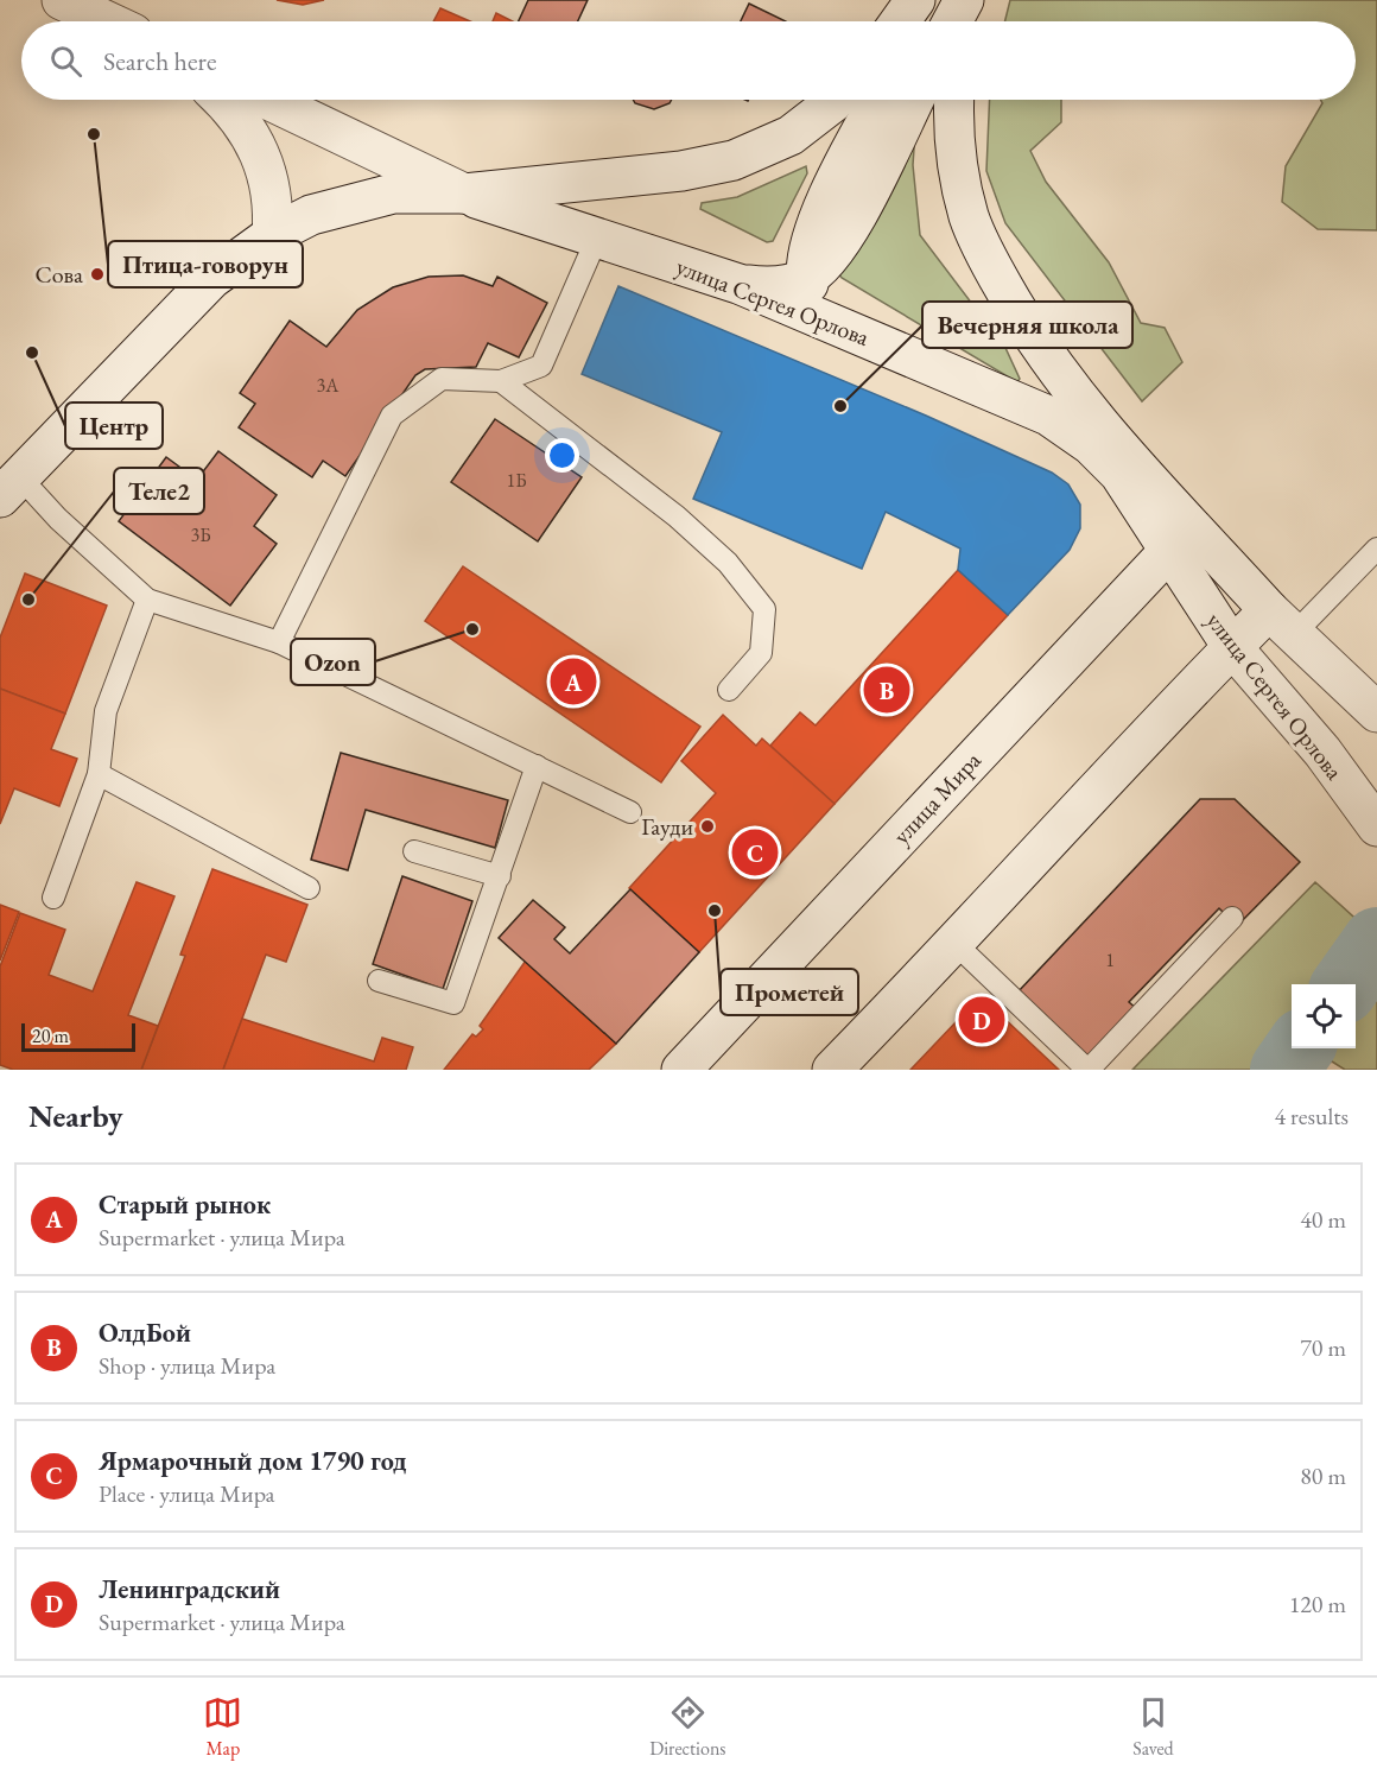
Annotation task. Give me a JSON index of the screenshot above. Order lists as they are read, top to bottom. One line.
{"streets":{"main road":["улица Сергея Орлова","улица Мира"]},"crossings":[["улица Сергея Орлова","улица Мира"]],"places":["Птица-говорун","Сова","Центр","Вечерняя школа","Теле2","Ozon","Гауди","Прометей"],"house_numbers":["3А","1Б","3Б","1"],"scale_bar":"20 m","page":{"search":"Search here","pins":["A","B","C","D"],"scale":"20 m","heading":["Nearby","4 results"],"list":[{"mark":"A","name":"Старый рынок","note":"Supermarket · улица Мира","value":"40 m"},{"mark":"B","name":"ОлдБой","note":"Shop · улица Мира","value":"70 m"},{"mark":"C","name":"Ярмарочный дом 1790 год","note":"Place · улица Мира","value":"80 m"},{"mark":"D","name":"Ленинградский","note":"Supermarket · улица Мира","value":"120 m"}],"nav":["Map","Directions","Saved"]}}
